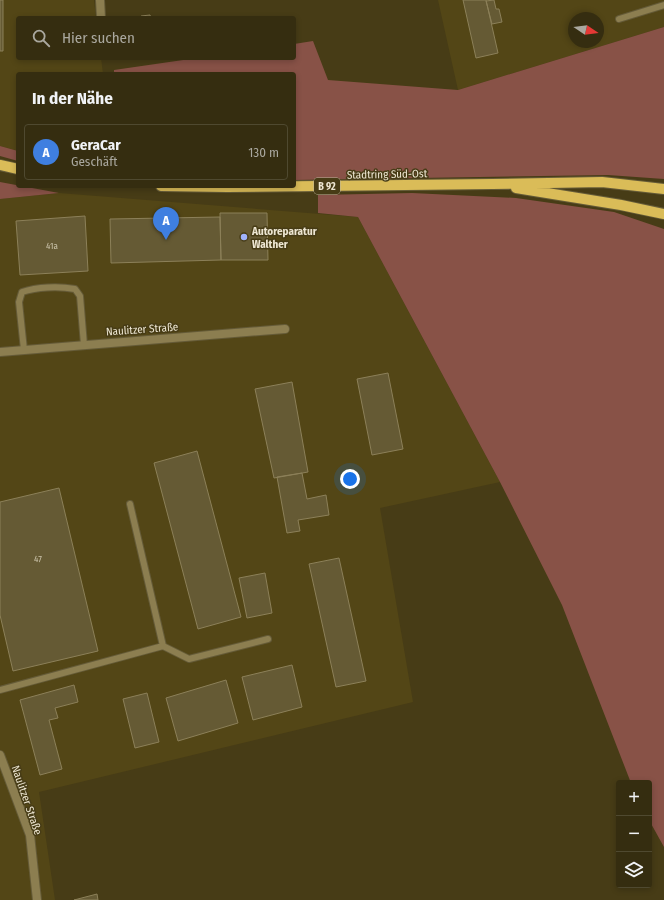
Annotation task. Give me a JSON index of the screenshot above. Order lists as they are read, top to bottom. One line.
{"streets":{"main road":["Stadtring Süd-Ost","B 92"],"street":["Naulitzer Straße"]},"places":["Autoreparatur Walther"],"house_numbers":["41a","47"],"north":"right","page":{"search":"Hier suchen","heading":"In der Nähe","list":[{"mark":"A","name":"GeraCar","note":"Geschäft","value":"130 m"}],"pins":"A","map_buttons":["+","−"]}}
